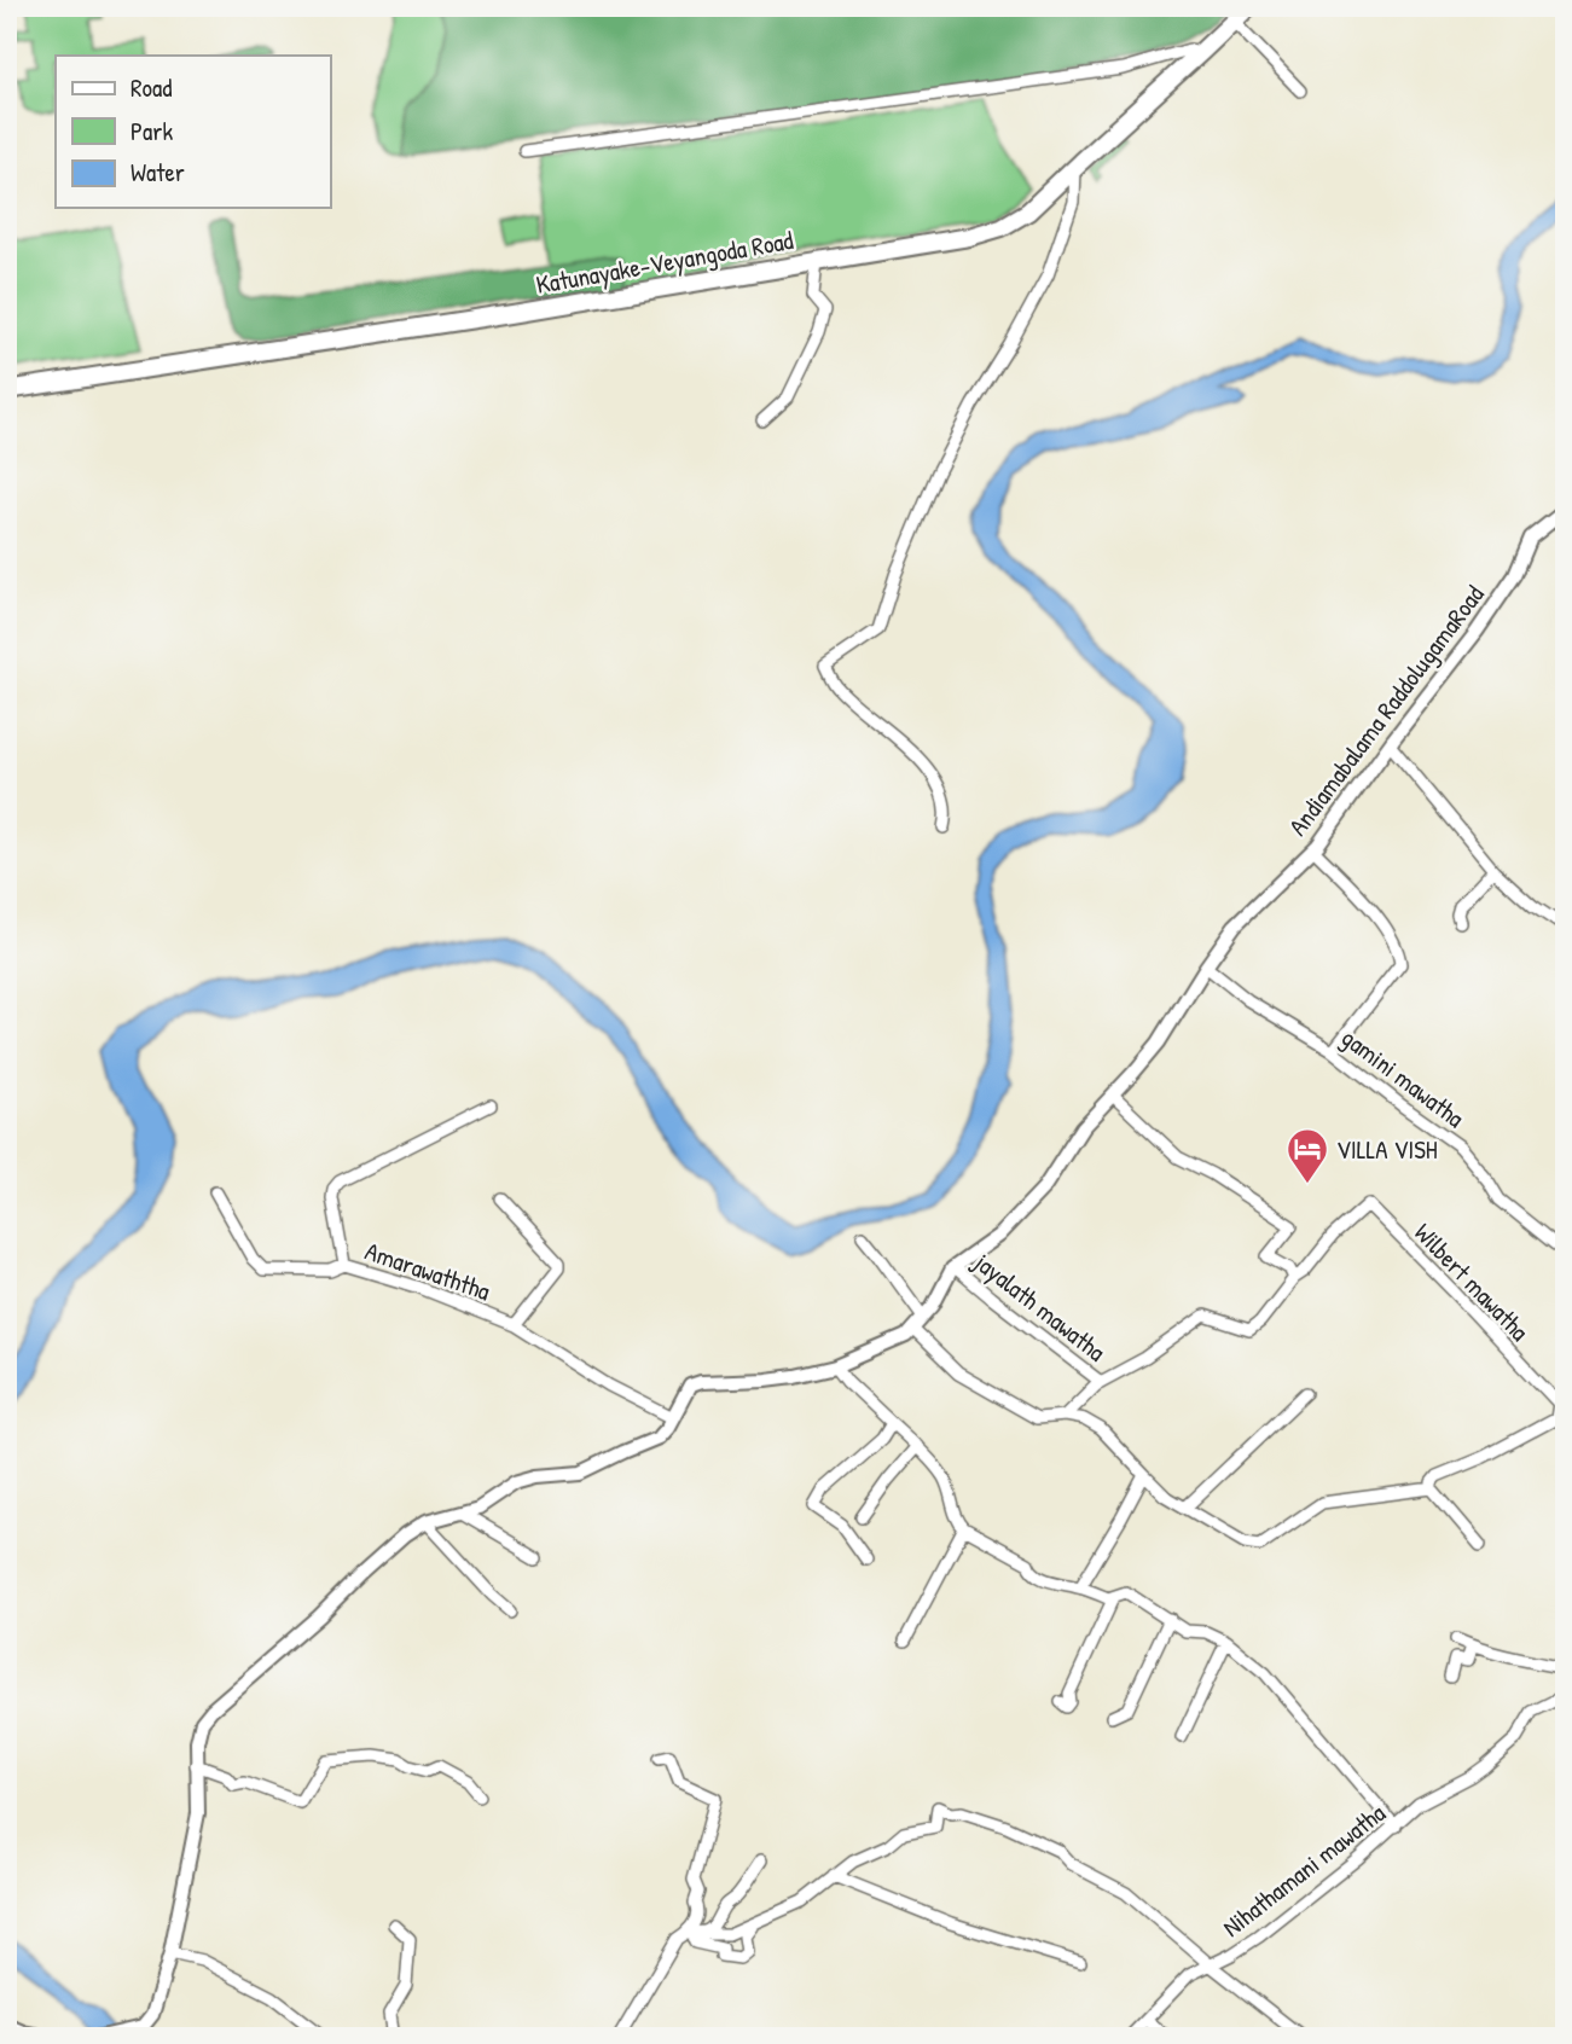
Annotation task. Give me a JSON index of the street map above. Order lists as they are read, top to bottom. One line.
{"streets":{"main road":["Katunayake-Veyangoda Road"],"street":["Andiamabalama RaddolugamaRoad","gamini mawatha","Amarawaththa","Wilbert mawatha","jayalath mawatha","Nihathamani mawatha"]},"crossings":[["Andiamabalama RaddolugamaRoad","gamini mawatha"],["Andiamabalama RaddolugamaRoad","Amarawaththa"],["Andiamabalama RaddolugamaRoad","jayalath mawatha"]],"places":{"hotel":["VILLA VISH"]},"legend":["Road","Park","Water"]}
